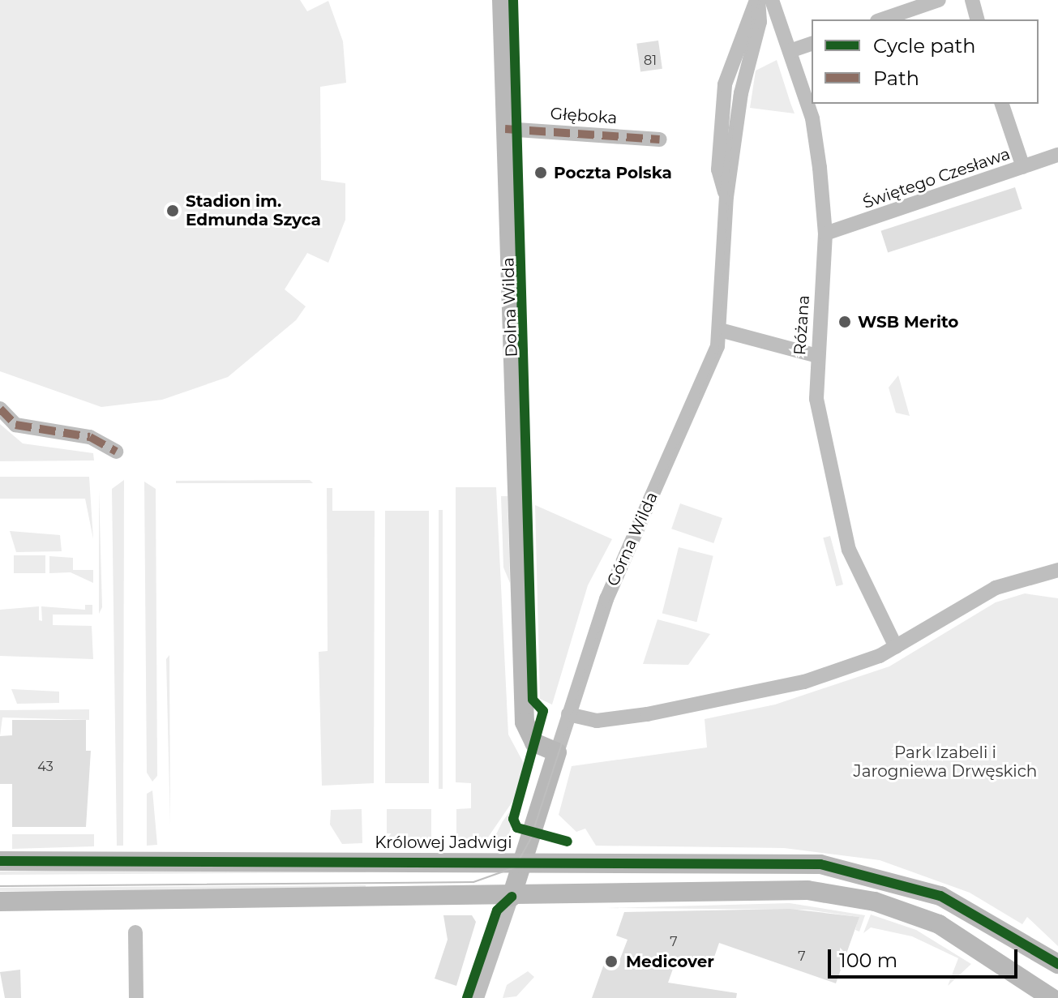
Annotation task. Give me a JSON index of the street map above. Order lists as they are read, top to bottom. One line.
{"streets":{"street":["Głęboka","Świętego Czesława","Dolna Wilda","Różana","Górna Wilda","Królowej Jadwigi"]},"crossings":[["Głęboka","Dolna Wilda"],["Świętego Czesława","Różana"],["Dolna Wilda","Górna Wilda"],["Górna Wilda","Królowej Jadwigi"]],"parks":["Park Izabeli i Jarogniewa Drwęskich"],"places":["Poczta Polska","Stadion im. Edmunda Szyca","WSB Merito","Medicover"],"house_numbers":["81","43","7","7"],"legend":["Cycle path","Path"],"scale_bar":"100 m"}
